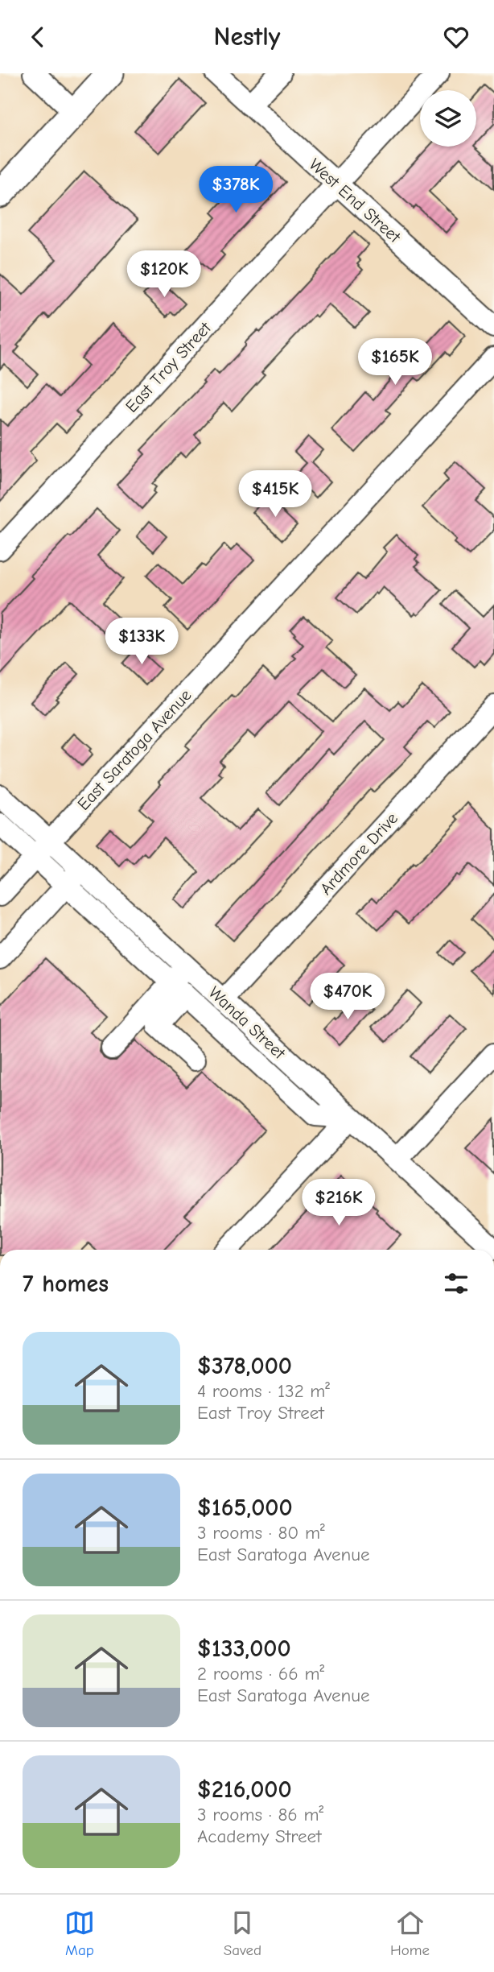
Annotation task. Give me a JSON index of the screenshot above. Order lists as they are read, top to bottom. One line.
{"streets":{"street":["West End Street","East Troy Street","East Saratoga Avenue","Ardmore Drive","Wanda Street"]},"crossings":[["West End Street","East Troy Street"],["East Saratoga Avenue","Wanda Street"],["Ardmore Drive","Wanda Street"]],"page":{"header":"Nestly","price":["$378K","$120K","$165K","$415K","$133K","$470K","$216K"],"heading":"7 homes","list":[{"name":"$378,000","note":"4 rooms · 132 m² · East Troy Street"},{"name":"$165,000","note":"3 rooms · 80 m² · East Saratoga Avenue"},{"name":"$133,000","note":"2 rooms · 66 m² · East Saratoga Avenue"},{"name":"$216,000","note":"3 rooms · 86 m² · Academy Street"}],"tabs":["Map","Saved","Home"]}}
